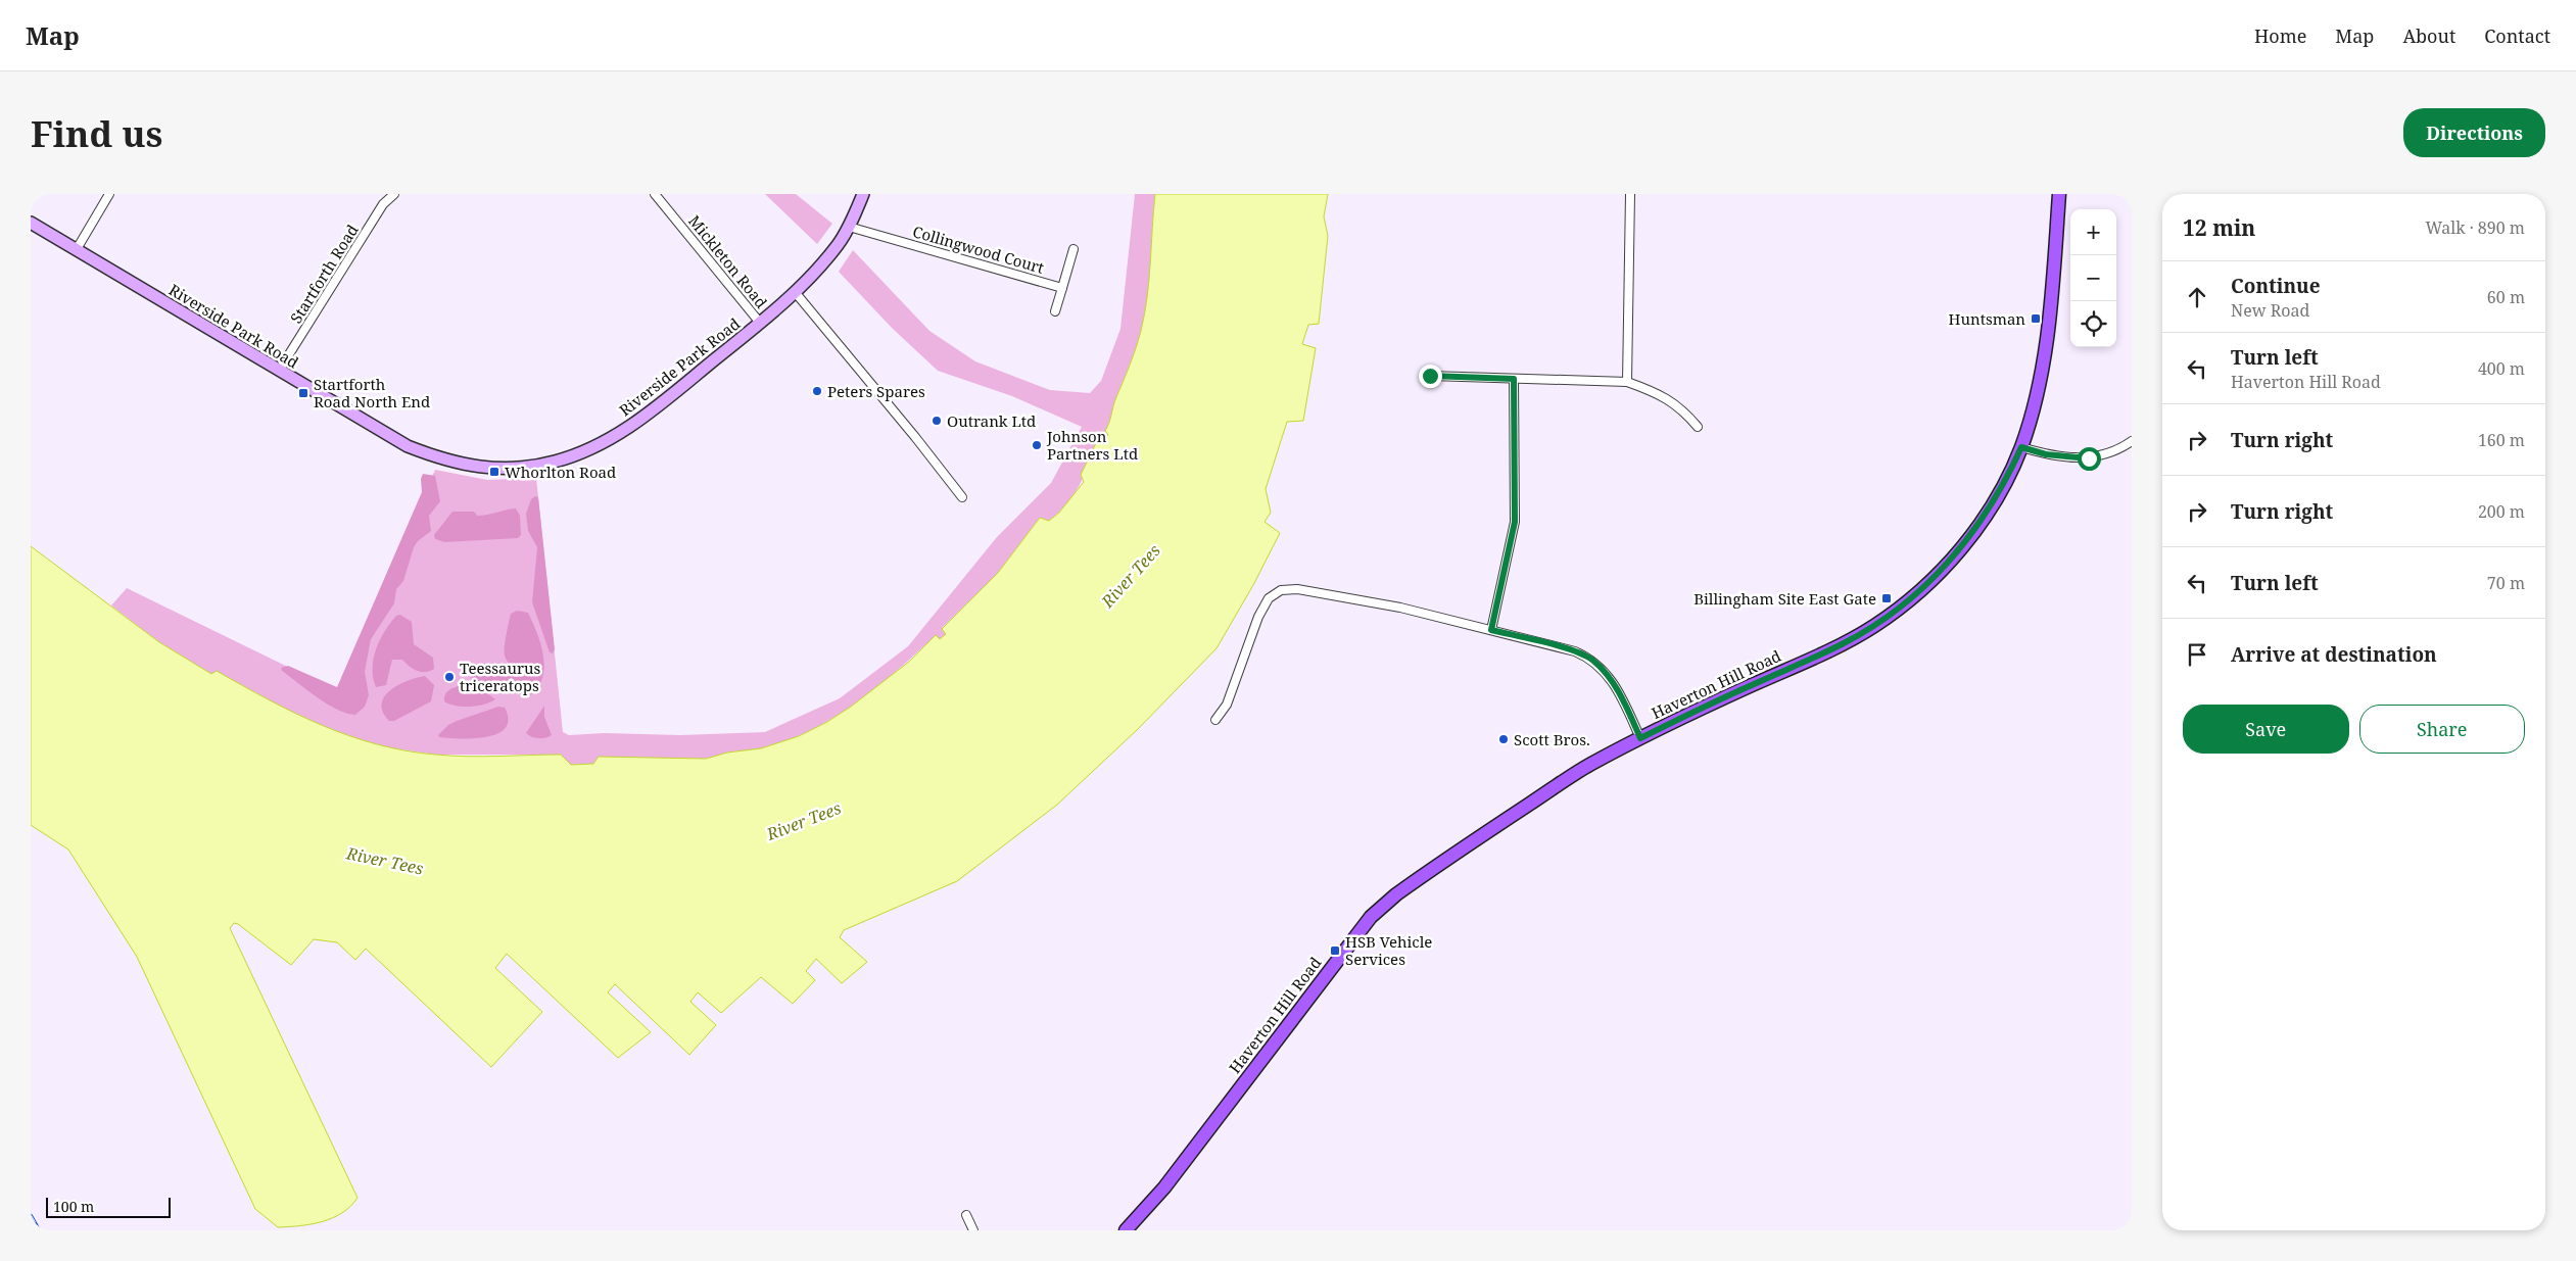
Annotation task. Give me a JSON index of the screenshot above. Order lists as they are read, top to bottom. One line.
{"streets":{"main road":["Haverton Hill Road"],"street":["Collingwood Court","Mickleton Road","Startforth Road","Riverside Park Road"]},"crossings":[["Collingwood Court","Riverside Park Road"],["Mickleton Road","Riverside Park Road"],["Startforth Road","Riverside Park Road"]],"water":["River Tees"],"places":{"transit":["Huntsman","Startforth Road North End","Whorlton Road","Billingham Site East Gate","HSB Vehicle Services"],"other":["Peters Spares","Outrank Ltd","Johnson Partners Ltd","Teessaurus triceratops","Scott Bros."]},"scale_bar":"100 m","page":{"header":"Map","nav":["Home","Map","About","Contact"],"buttons":["Directions",["Save","Share"]],"title":"Find us","heading":["12 min","Walk · 890 m"],"map_buttons":["+","−"],"list":[["Continue","New Road","60 m"],["Turn left","Haverton Hill Road","400 m"],["Turn right","160 m"],["Turn right","200 m"],["Turn left","70 m"],"Arrive at destination"],"scale":"100 m"}}
